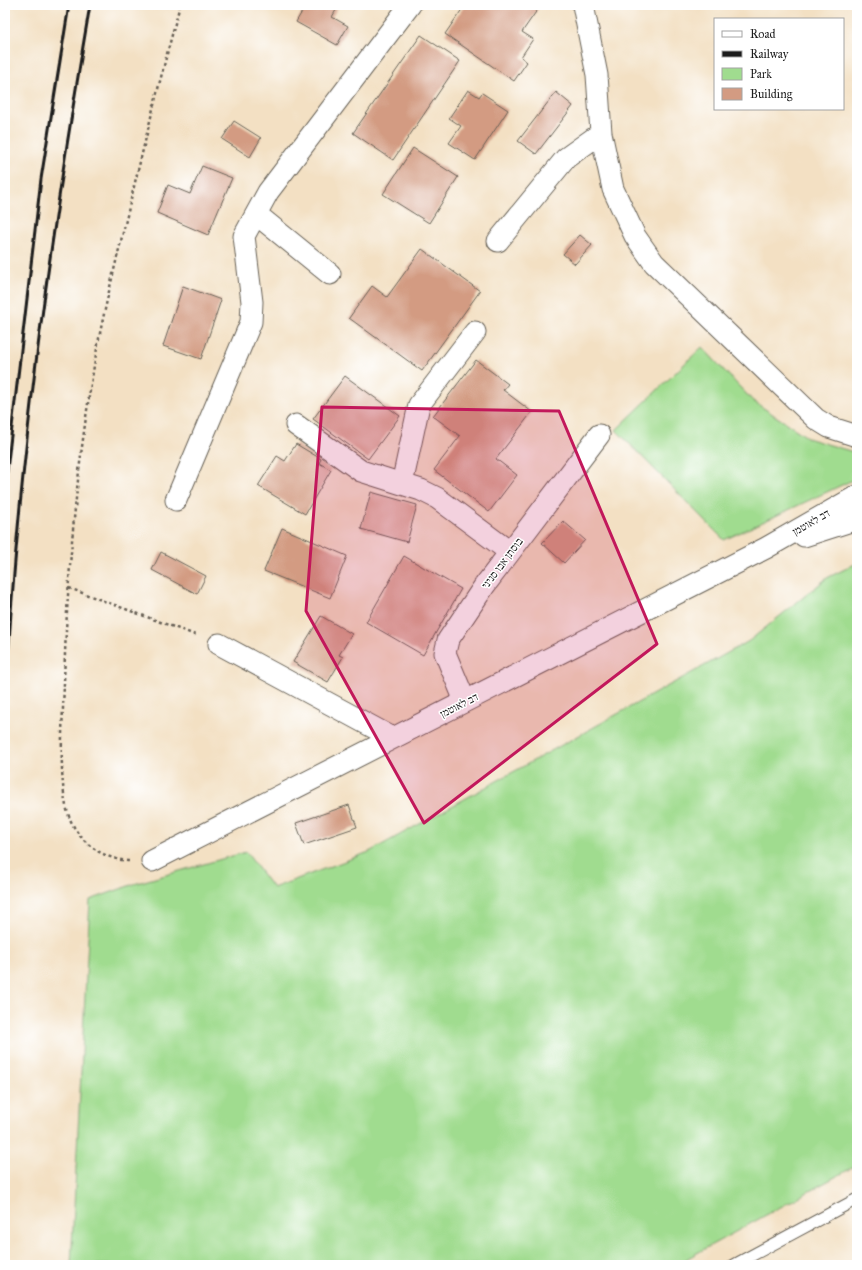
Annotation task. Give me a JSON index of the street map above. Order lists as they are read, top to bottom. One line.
{"streets":{"street":["דב לאוטמן","בוסתן אבו סניני"]},"crossings":[["דב לאוטמן","בוסתן אבו סניני"]],"legend":["Road","Railway","Park","Building"]}
